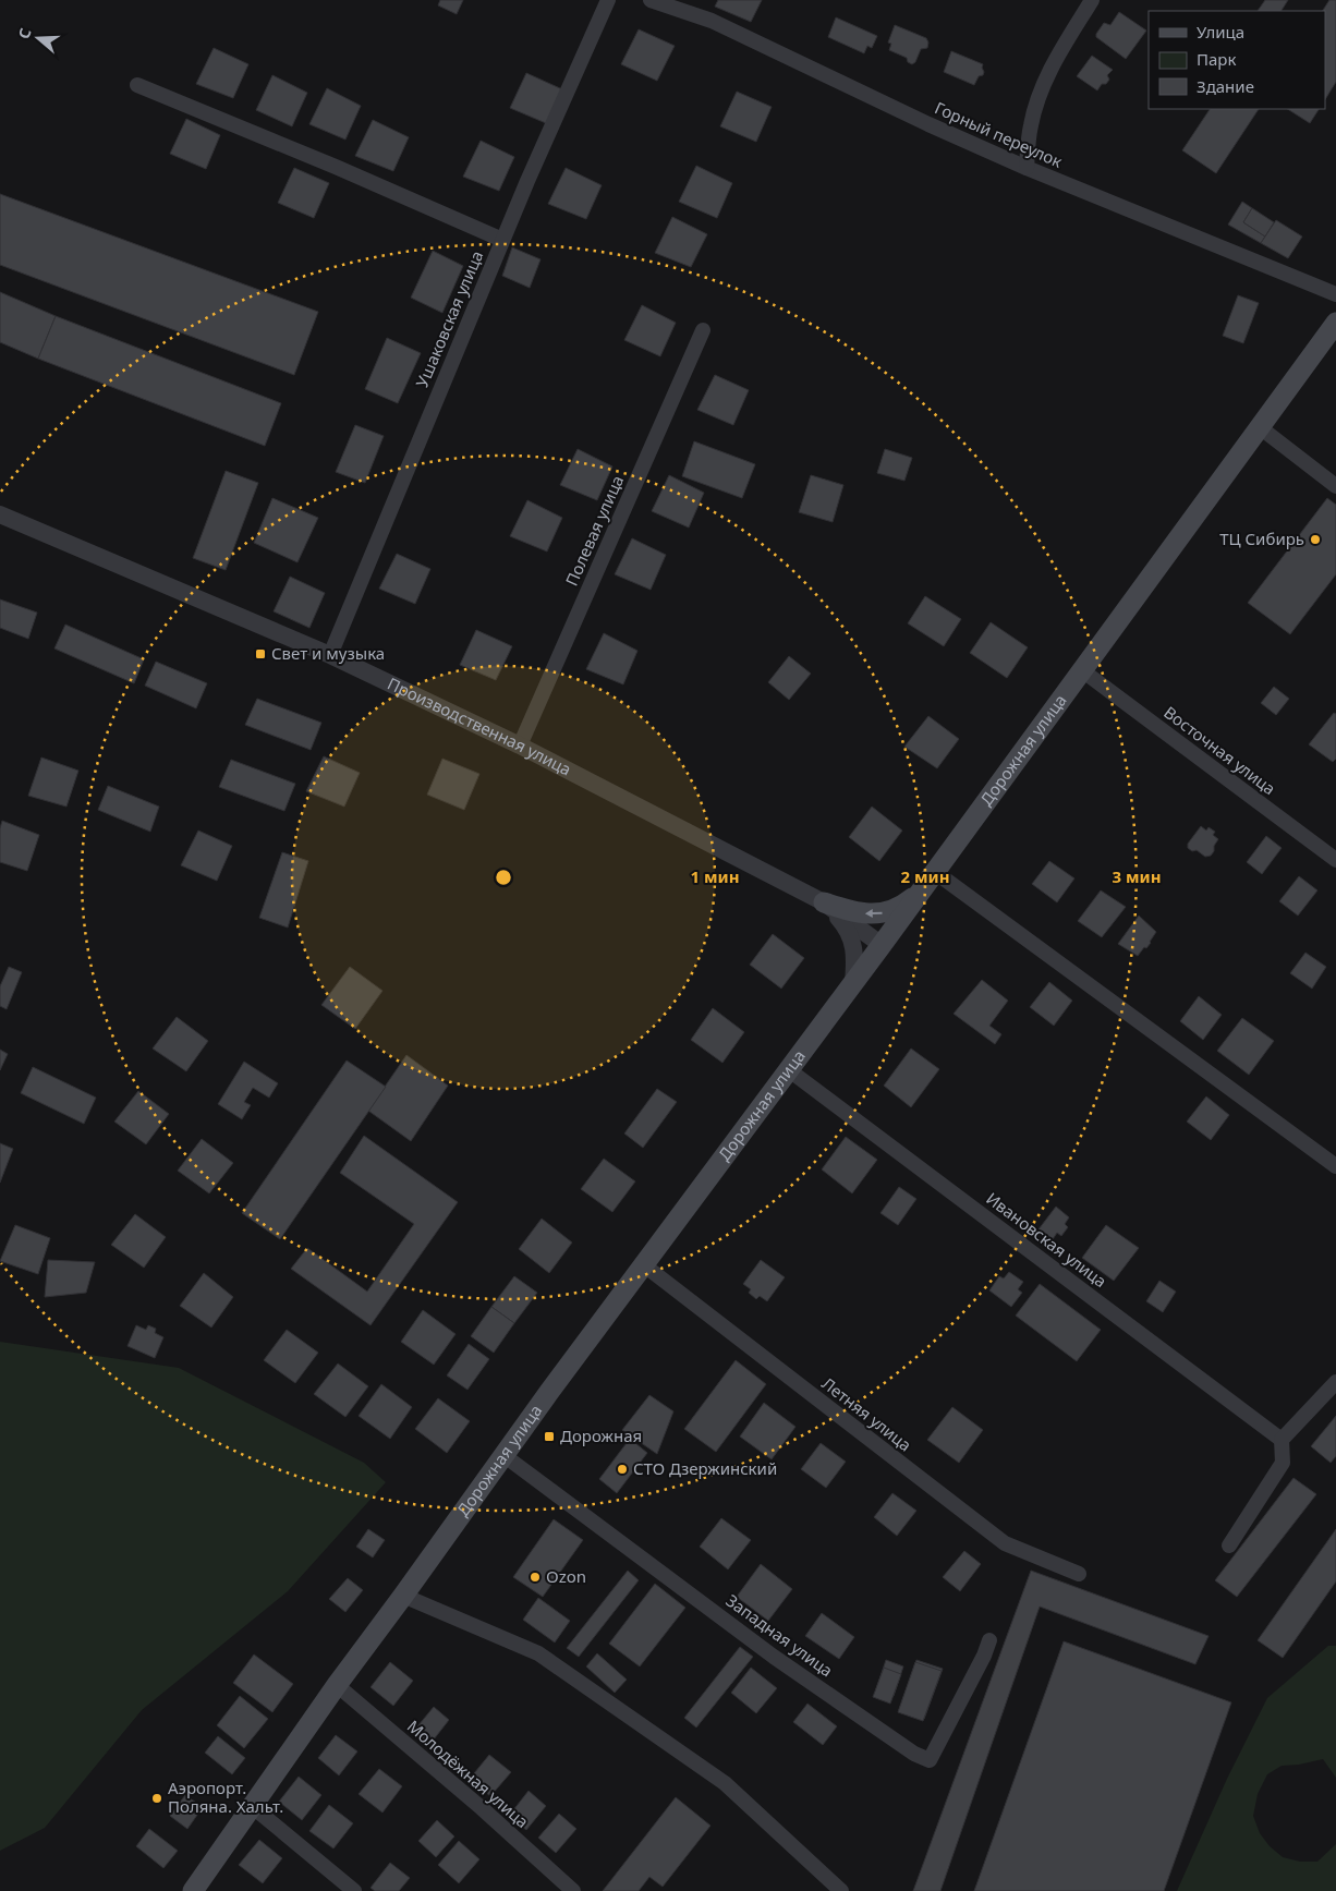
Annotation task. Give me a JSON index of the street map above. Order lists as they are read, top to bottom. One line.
{"streets":{"main road":["Дорожная улица"],"street":["Горный переулок","Ушаковская улица","Полевая улица","Производственная улица","Восточная улица","Ивановская улица","Летняя улица","Западная улица","Молодёжная улица"]},"crossings":[["Ушаковская улица","Производственная улица"],["Полевая улица","Производственная улица"],["Производственная улица","Дорожная улица"],["Дорожная улица","Восточная улица"],["Дорожная улица","Ивановская улица"],["Дорожная улица","Летняя улица"],["Дорожная улица","Западная улица"],["Дорожная улица","Молодёжная улица"]],"places":{"other":["ТЦ Сибирь","СТО Дзержинский","Ozon","Аэропорт. Поляна. Хальт."],"transit":["Свет и музыка","Дорожная"]},"legend":["Улица","Парк","Здание"],"north":"left","rings":["1 мин","2 мин","3 мин"]}
